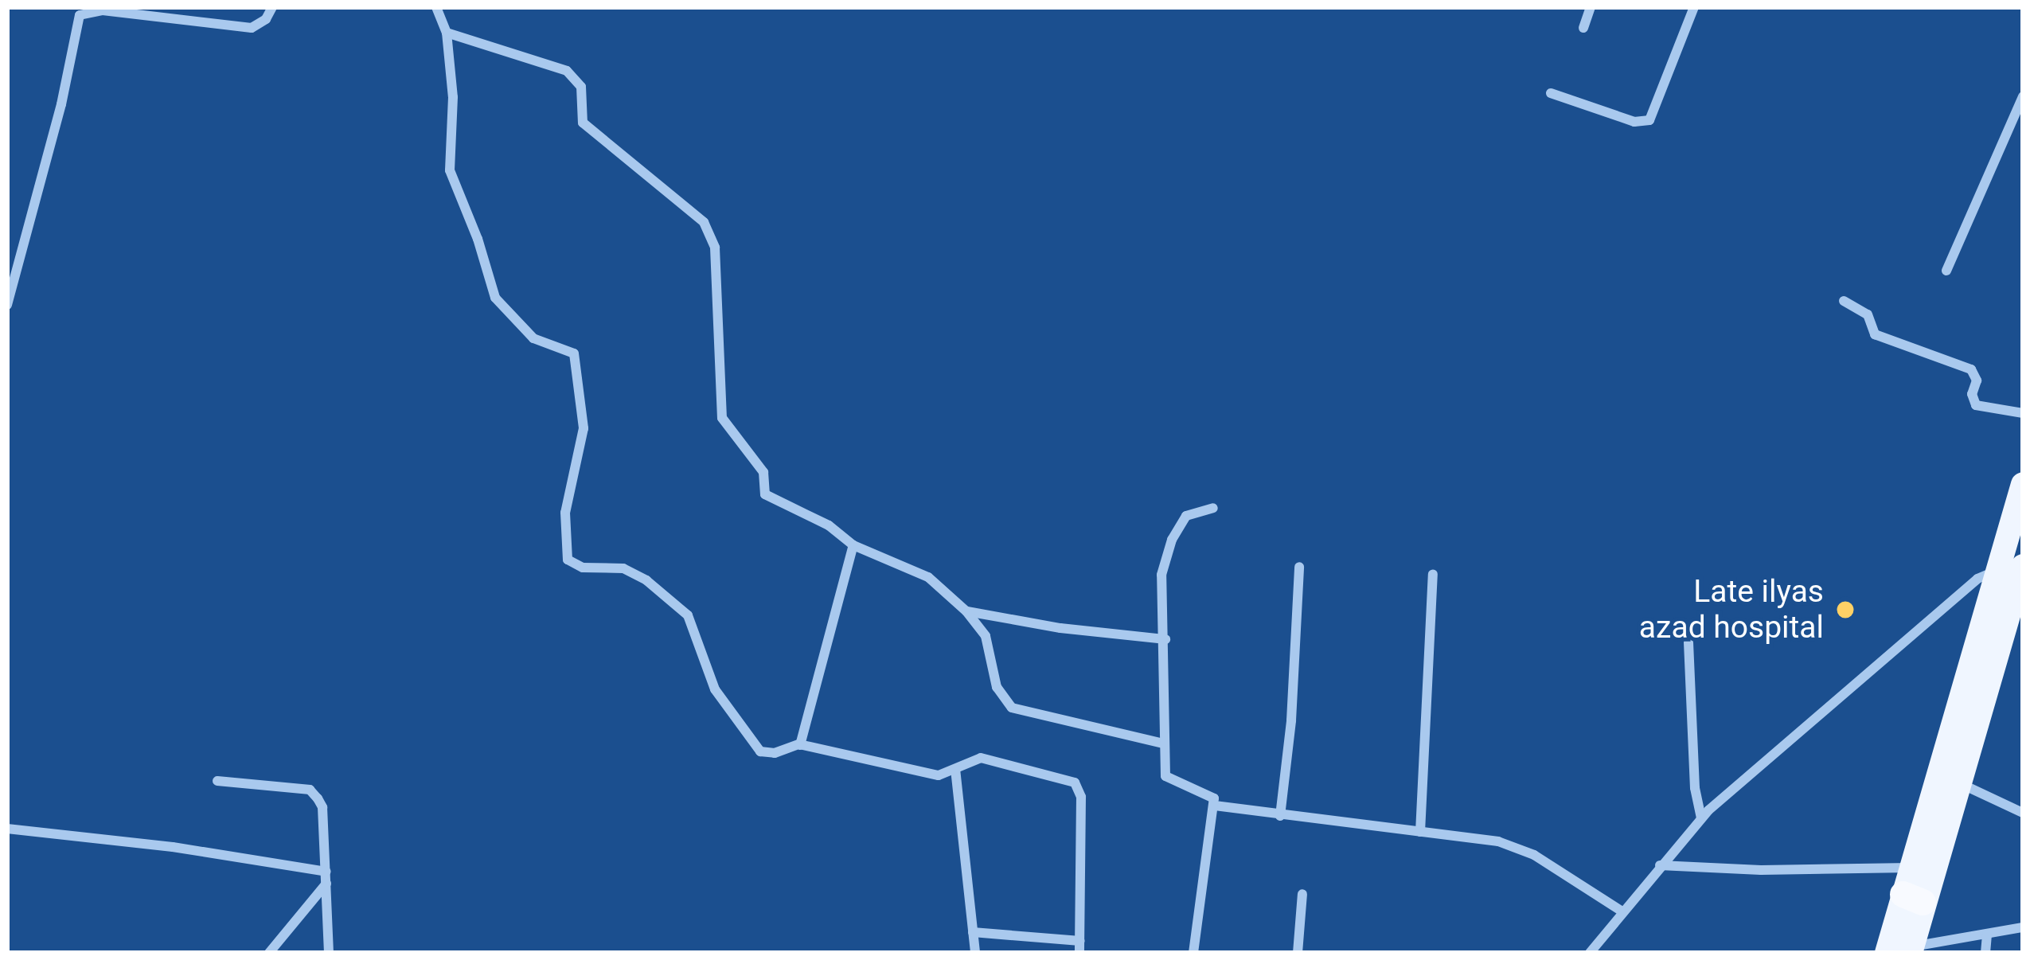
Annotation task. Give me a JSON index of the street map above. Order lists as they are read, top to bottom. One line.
{"places":["Late ilyas azad hospital"]}
